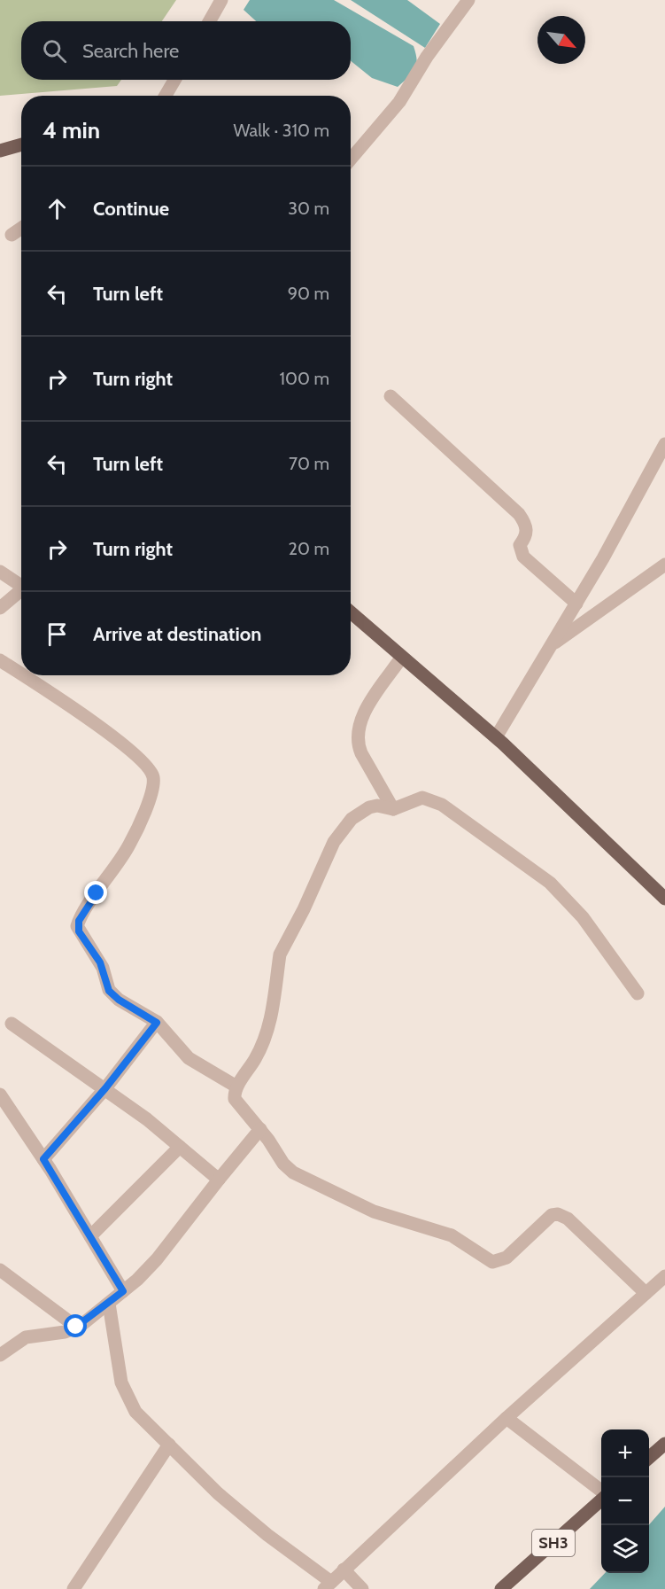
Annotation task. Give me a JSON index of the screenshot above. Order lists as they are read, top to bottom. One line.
{"streets":{"main road":["SH3"]},"north":"bottom right","page":{"search":"Search here","heading":["4 min","Walk · 310 m"],"list":[["Continue","30 m"],["Turn left","90 m"],["Turn right","100 m"],["Turn left","70 m"],["Turn right","20 m"],"Arrive at destination"],"map_buttons":["+","−"]}}
